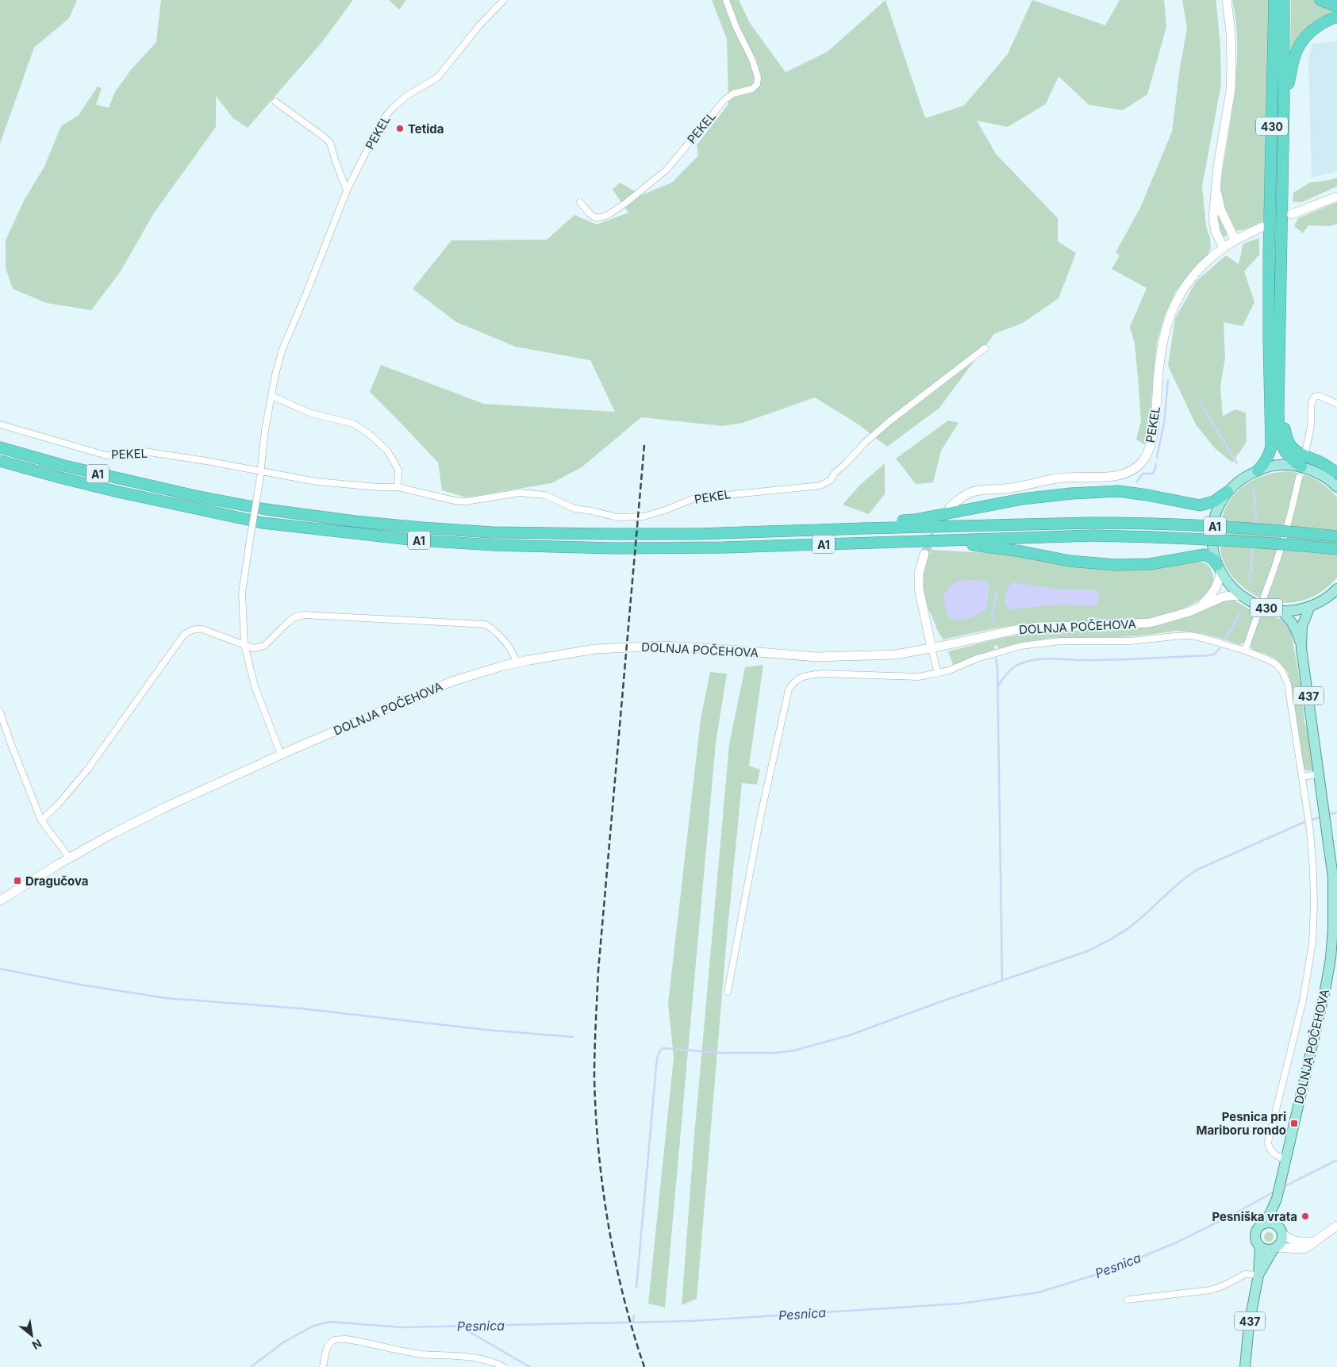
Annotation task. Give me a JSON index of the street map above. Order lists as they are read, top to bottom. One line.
{"streets":{"highway":["430","A1"],"main road":["PEKEL","DOLNJA POČEHOVA","437"]},"crossings":[["430","DOLNJA POČEHOVA"],["PEKEL","DOLNJA POČEHOVA"],["DOLNJA POČEHOVA","437"]],"water":["Pesnica"],"places":{"other":["Tetida","Pesniška vrata"],"transit":["Dragučova","Pesnica pri Mariboru rondo"]},"north":"bottom right"}
